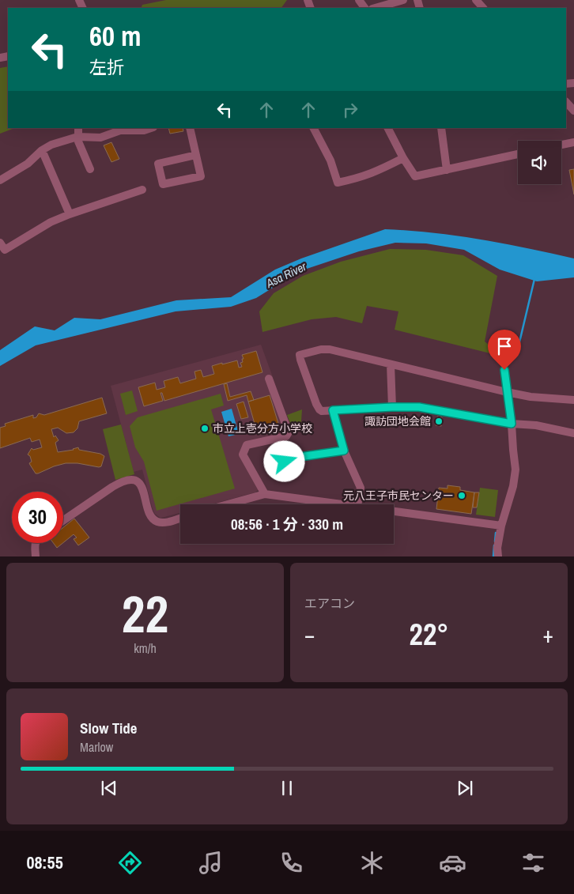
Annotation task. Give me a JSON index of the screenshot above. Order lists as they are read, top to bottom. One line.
{"water":["Asa River"],"places":["諏訪団地会館","市立上壱分方小学校","元八王子市民センター"],"page":{"turn":["60 m","左折"],"limit":"30","trip":"08:56 · 1 分 · 330 m","tile":[["22","km/h"],"エアコン"],"heat":["−","22°","+"],"song":["Slow Tide","Marlow"],"tabs":"08:55"}}
